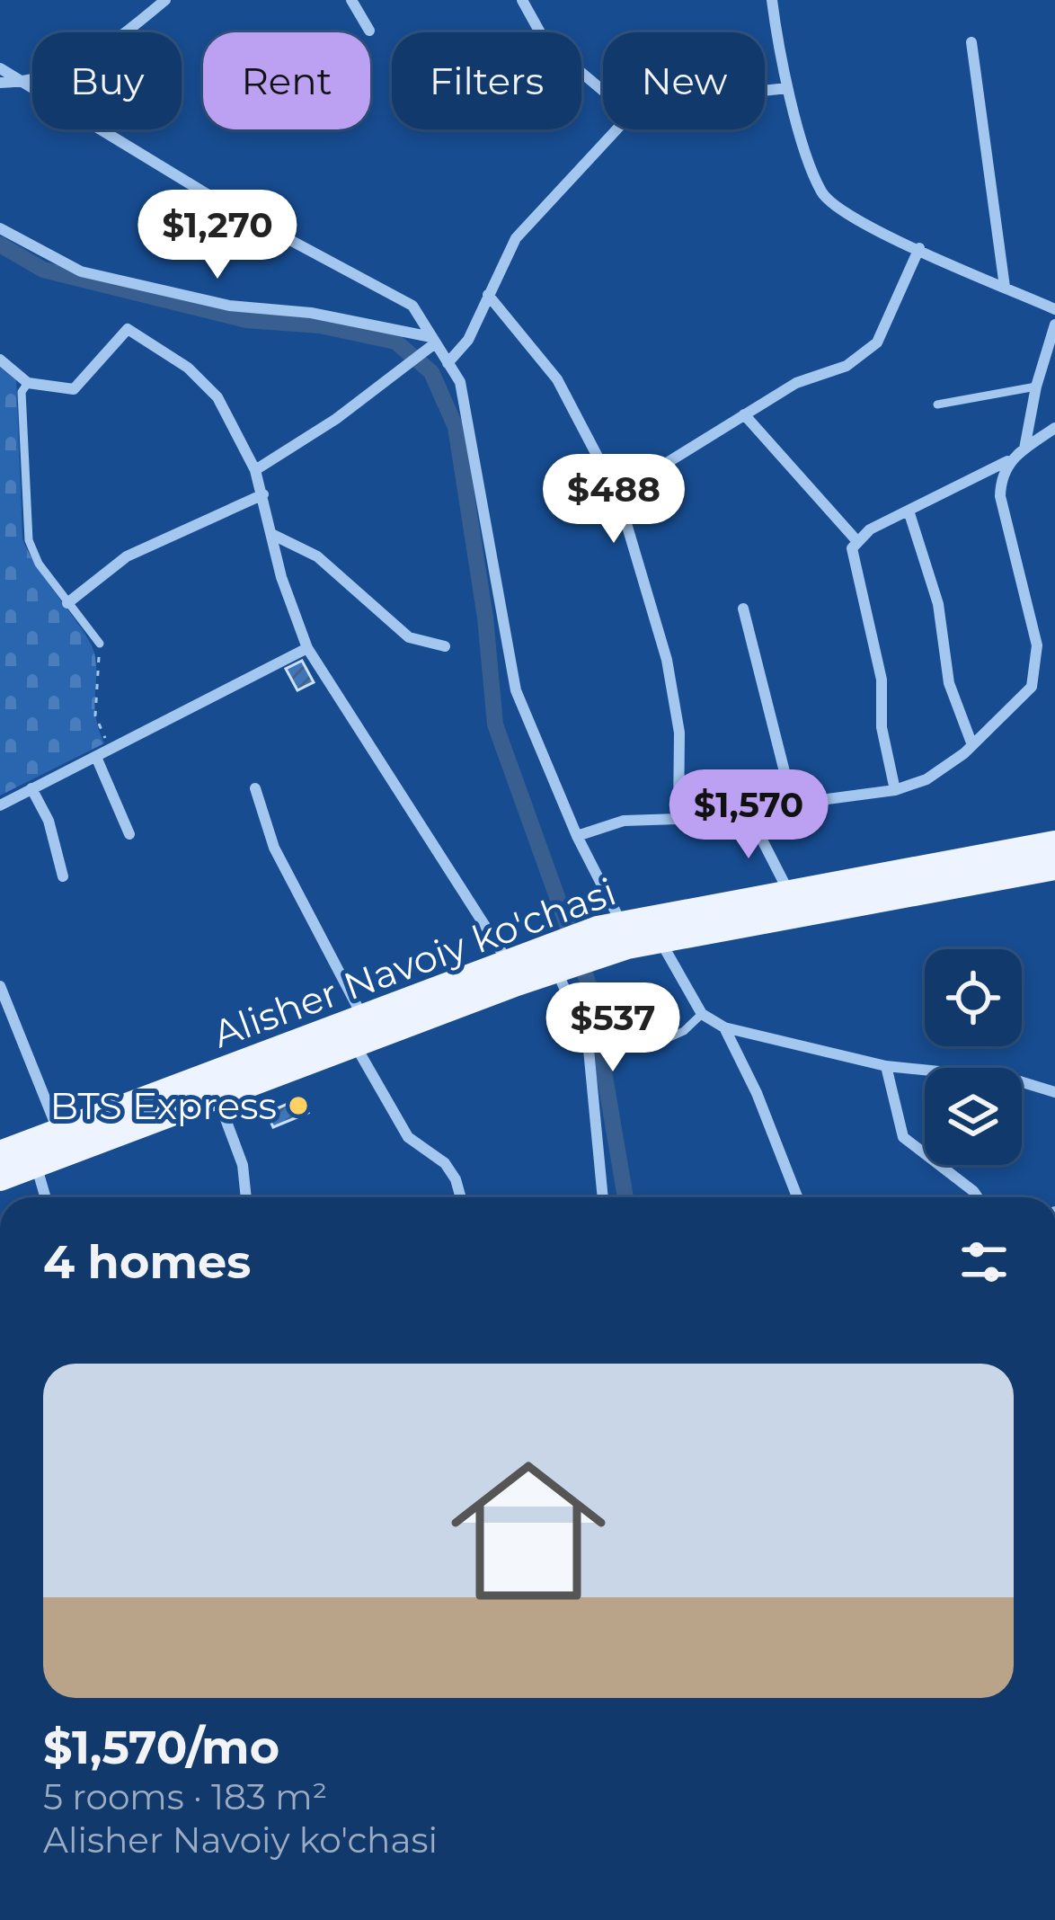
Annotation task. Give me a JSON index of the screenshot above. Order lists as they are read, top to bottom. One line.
{"streets":{"main road":["Alisher Navoiy ko'chasi"]},"places":["BTS Express"],"page":{"chip":["Buy","Rent","Filters","New"],"price":["$1,270","$488","$1,570","$537"],"heading":"4 homes","list":[{"name":"$1,570/mo","note":"5 rooms · 183 m² · Alisher Navoiy ko'chasi"}]}}
